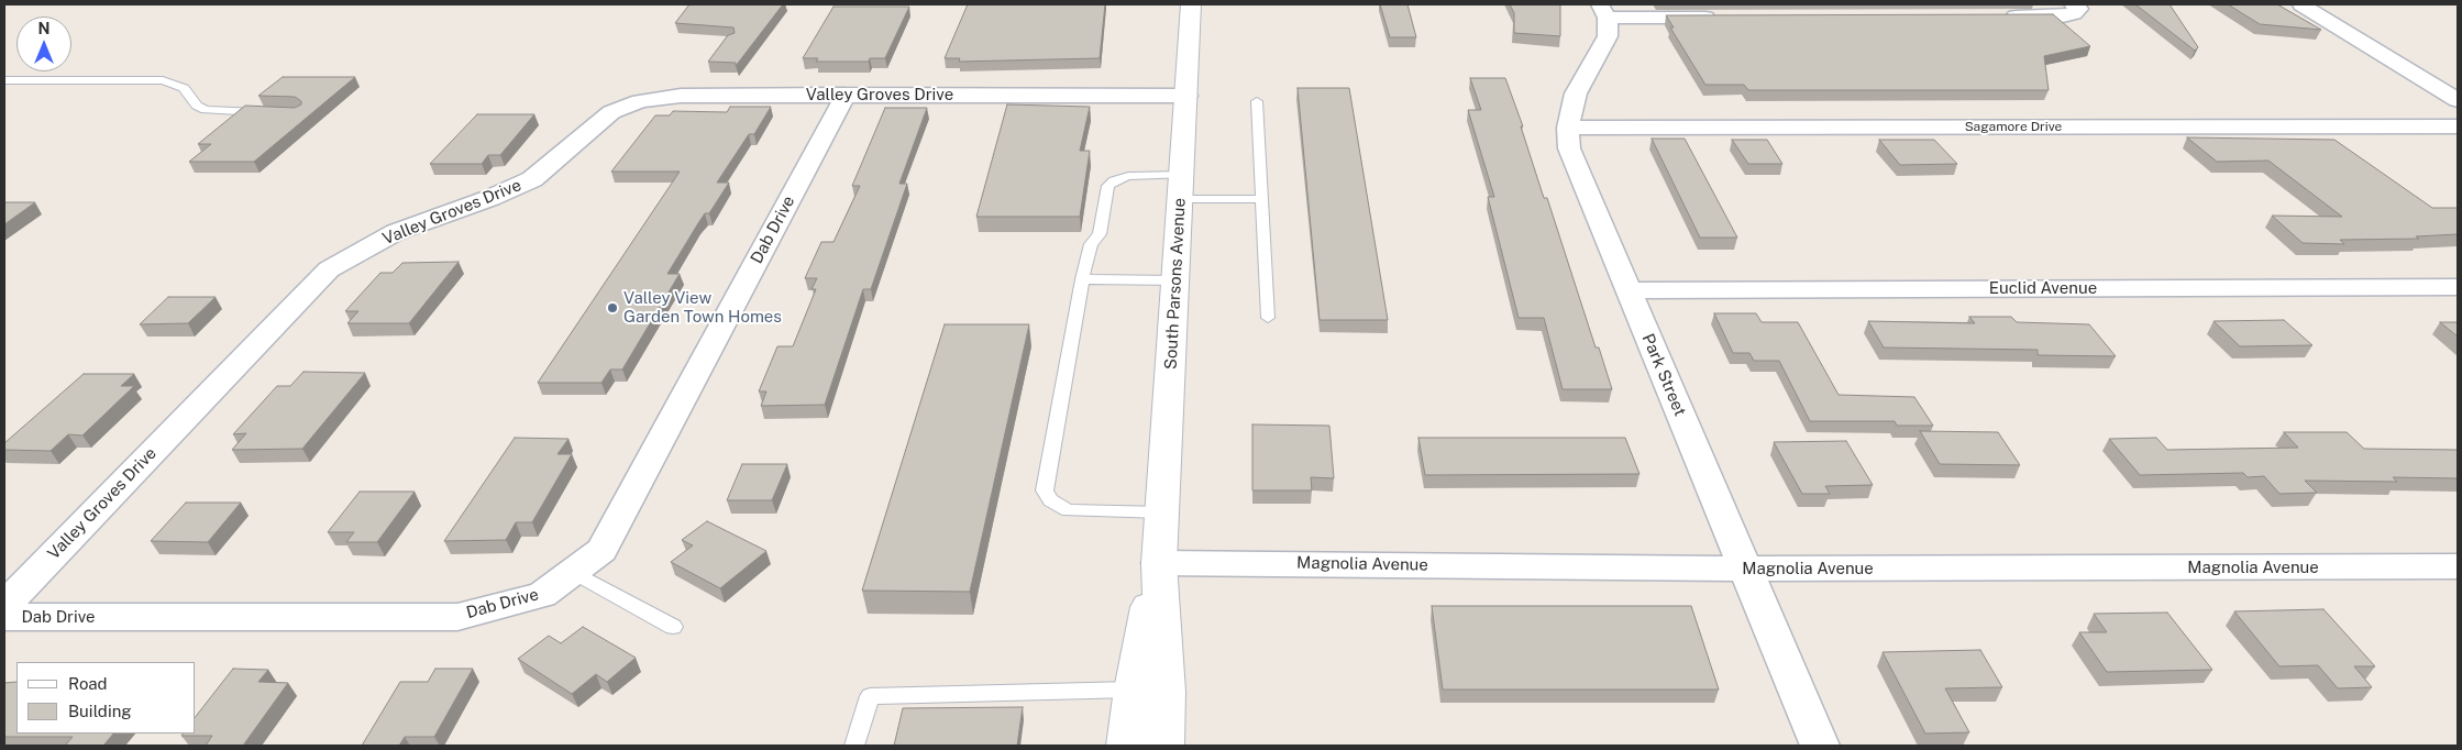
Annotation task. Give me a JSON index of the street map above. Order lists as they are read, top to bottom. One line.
{"streets":{"street":["Valley Groves Drive","Sagamore Drive","Dab Drive","South Parsons Avenue","Euclid Avenue","Park Street","Magnolia Avenue"]},"crossings":[["Valley Groves Drive","Dab Drive"],["Valley Groves Drive","South Parsons Avenue"],["Sagamore Drive","Park Street"],["South Parsons Avenue","Magnolia Avenue"],["Euclid Avenue","Park Street"],["Park Street","Magnolia Avenue"]],"places":["Valley View Garden Town Homes"],"legend":["Road","Building"],"north":"top"}
